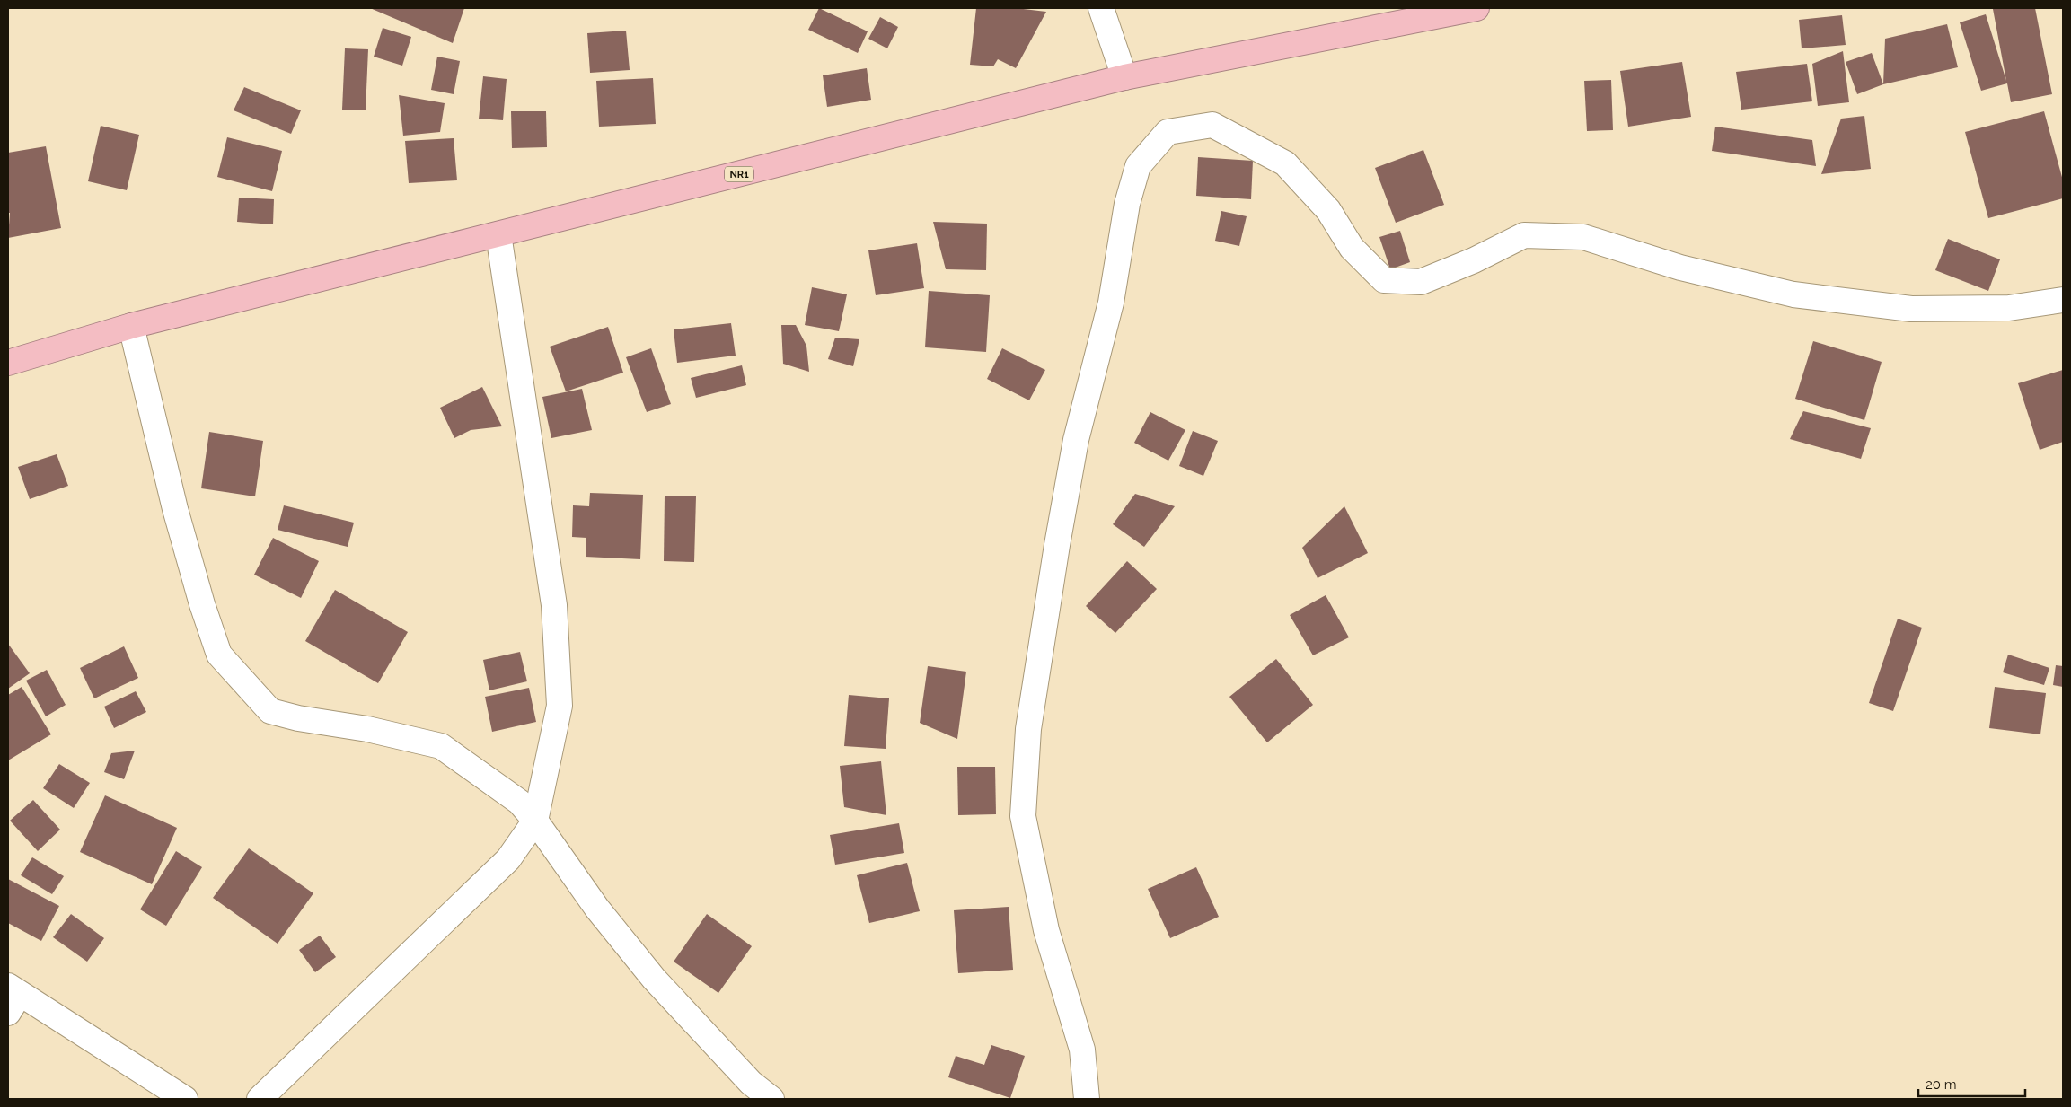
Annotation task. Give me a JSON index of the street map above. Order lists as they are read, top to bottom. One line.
{"streets":{"highway":["NR1"]},"scale_bar":"20 m"}
